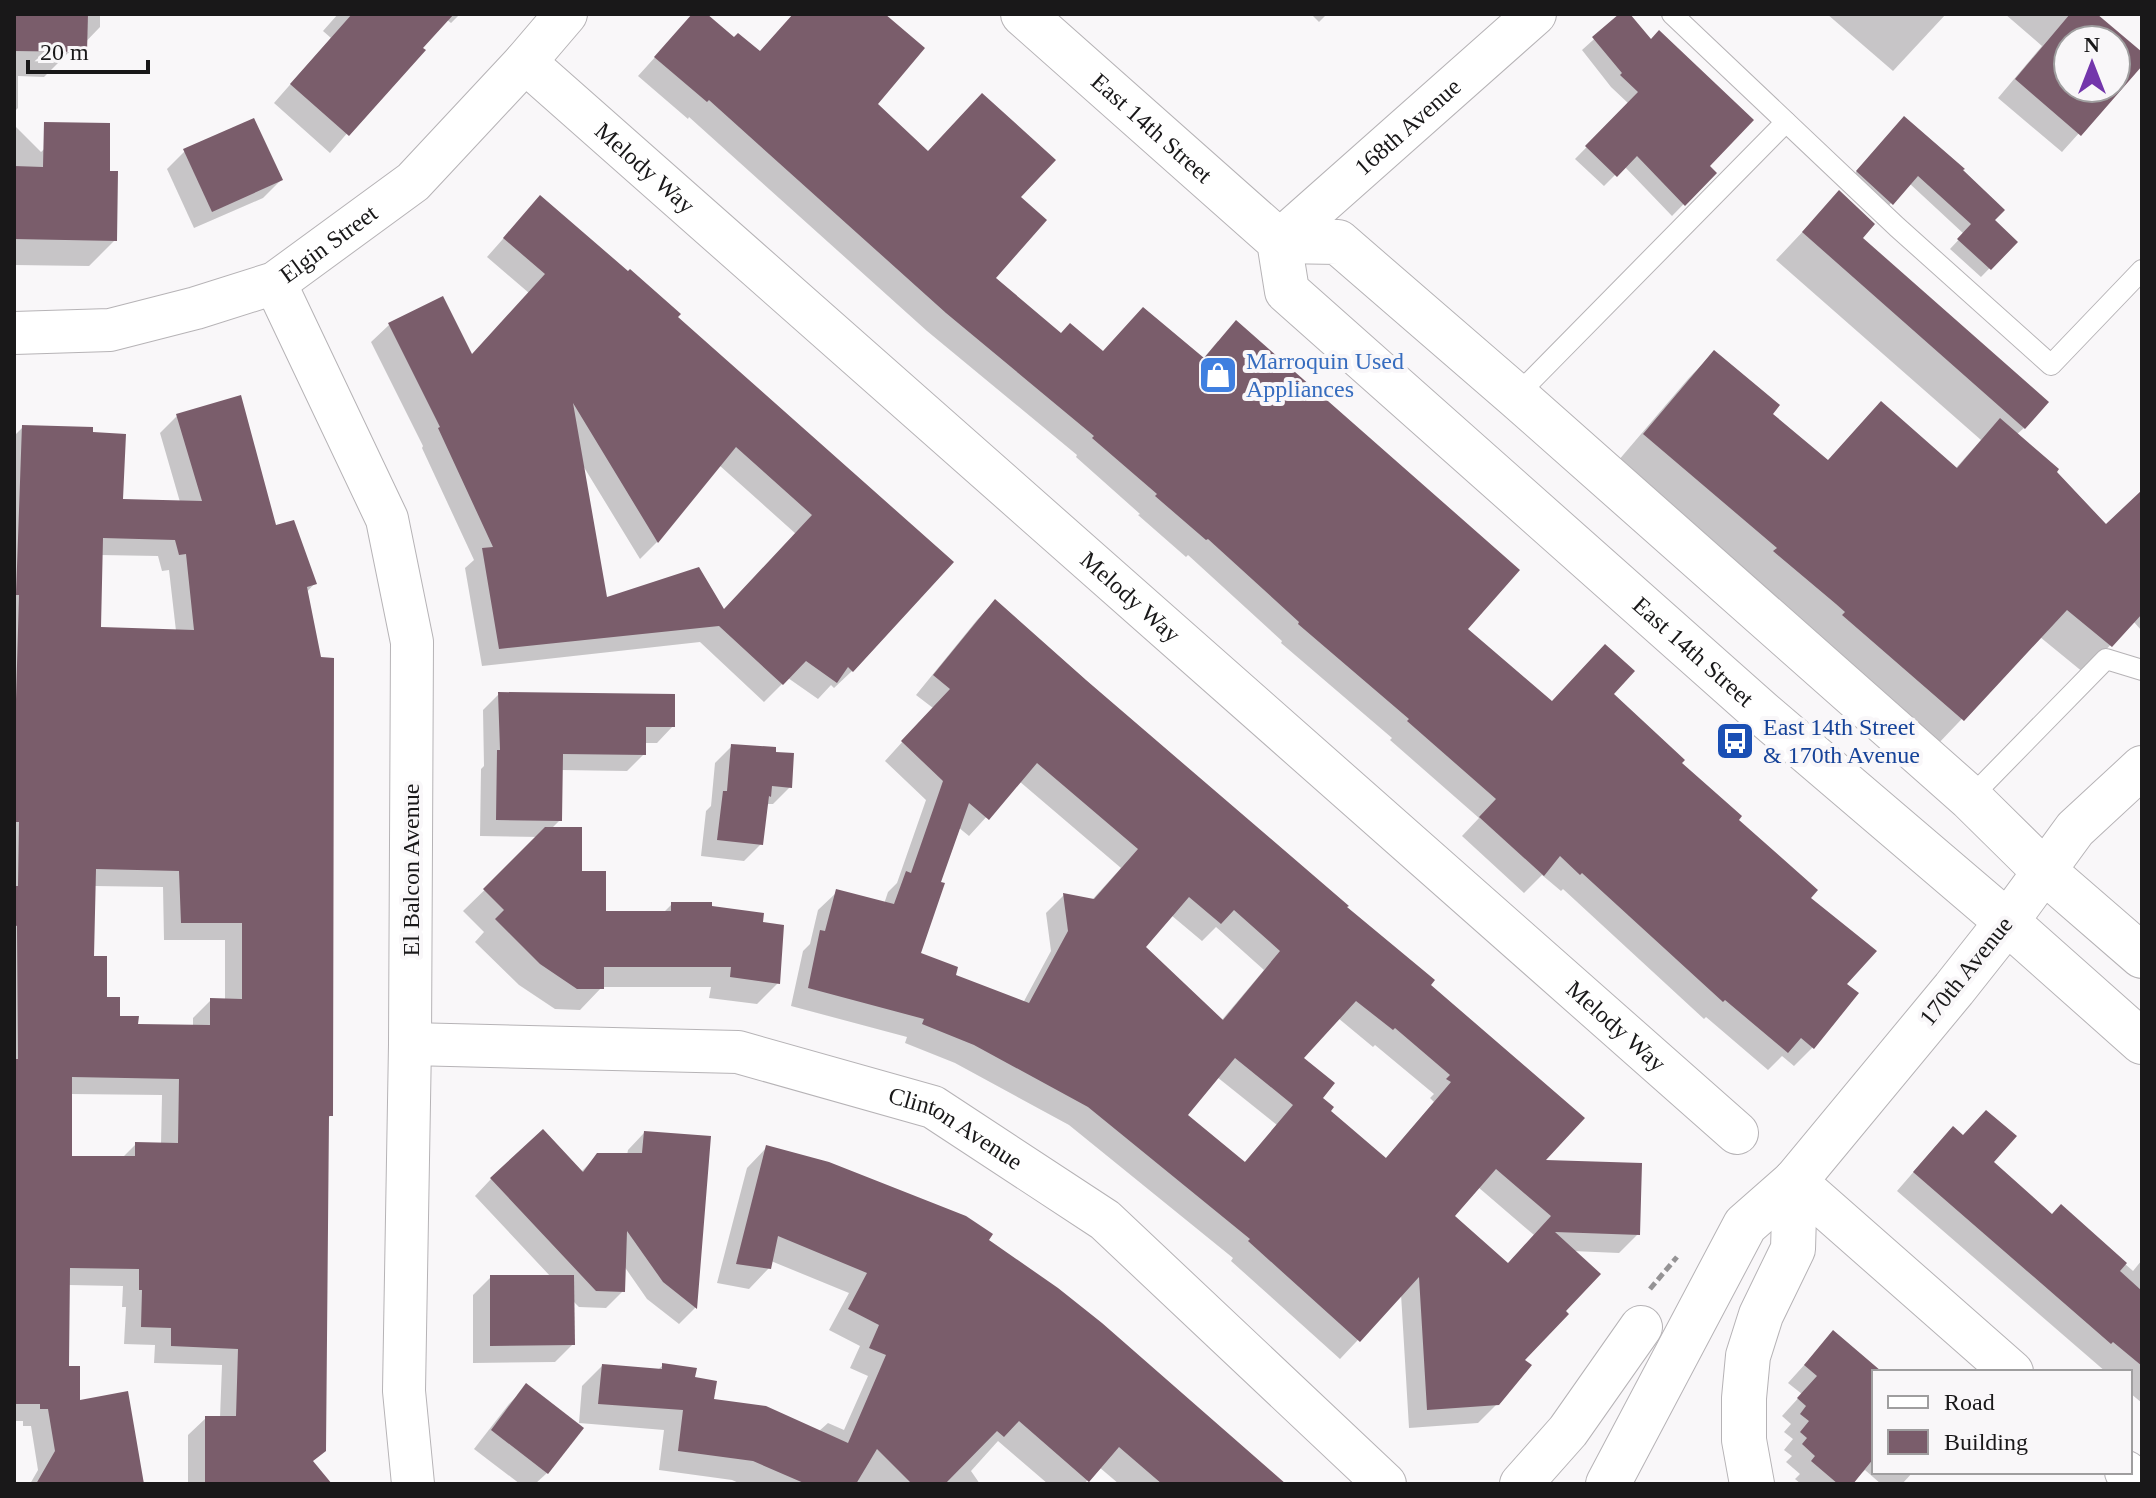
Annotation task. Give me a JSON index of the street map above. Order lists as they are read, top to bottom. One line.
{"streets":{"main road":["East 14th Street","170th Avenue"],"street":["168th Avenue","Melody Way","Elgin Street","El Balcon Avenue","Clinton Avenue"]},"crossings":[["168th Avenue","East 14th Street"],["East 14th Street","170th Avenue"],["Melody Way","Elgin Street"],["Elgin Street","El Balcon Avenue"],["El Balcon Avenue","Clinton Avenue"]],"places":{"shop":["Marroquin Used Appliances"],"bus stop":["East 14th Street & 170th Avenue"]},"legend":["Road","Building"],"scale_bar":"20 m","north":"top"}
